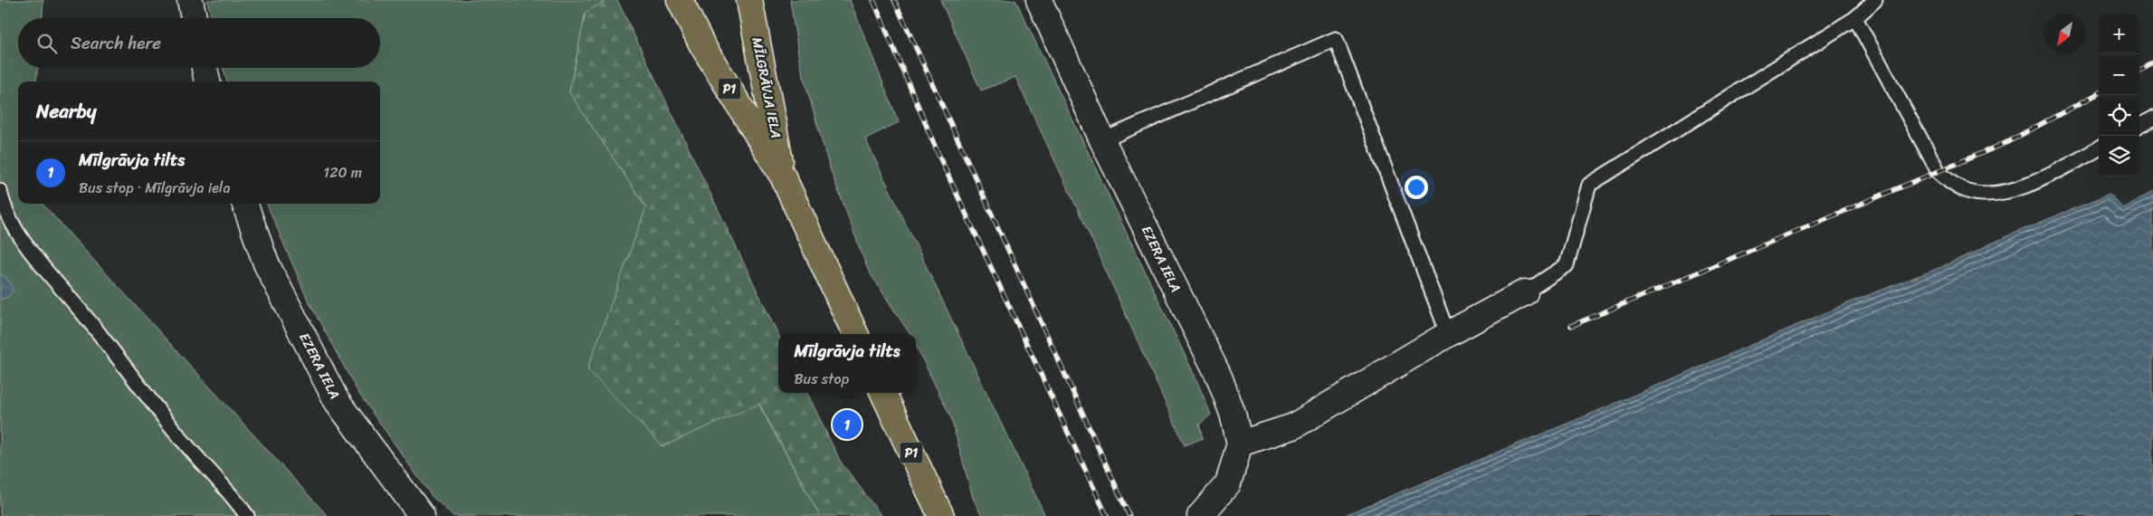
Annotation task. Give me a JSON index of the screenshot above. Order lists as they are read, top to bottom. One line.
{"streets":{"main road":["MĪLGRĀVJA IELA","P1"],"street":["EZERA IELA"]},"north":"bottom left","page":{"map_buttons":["+","−"],"search":"Search here","heading":"Nearby","list":[{"mark":"1","name":"Mīlgrāvja tilts","note":"Bus stop · Mīlgrāvja iela","value":"120 m"}],"popup":["Mīlgrāvja tilts","Bus stop"],"pins":"1"}}
